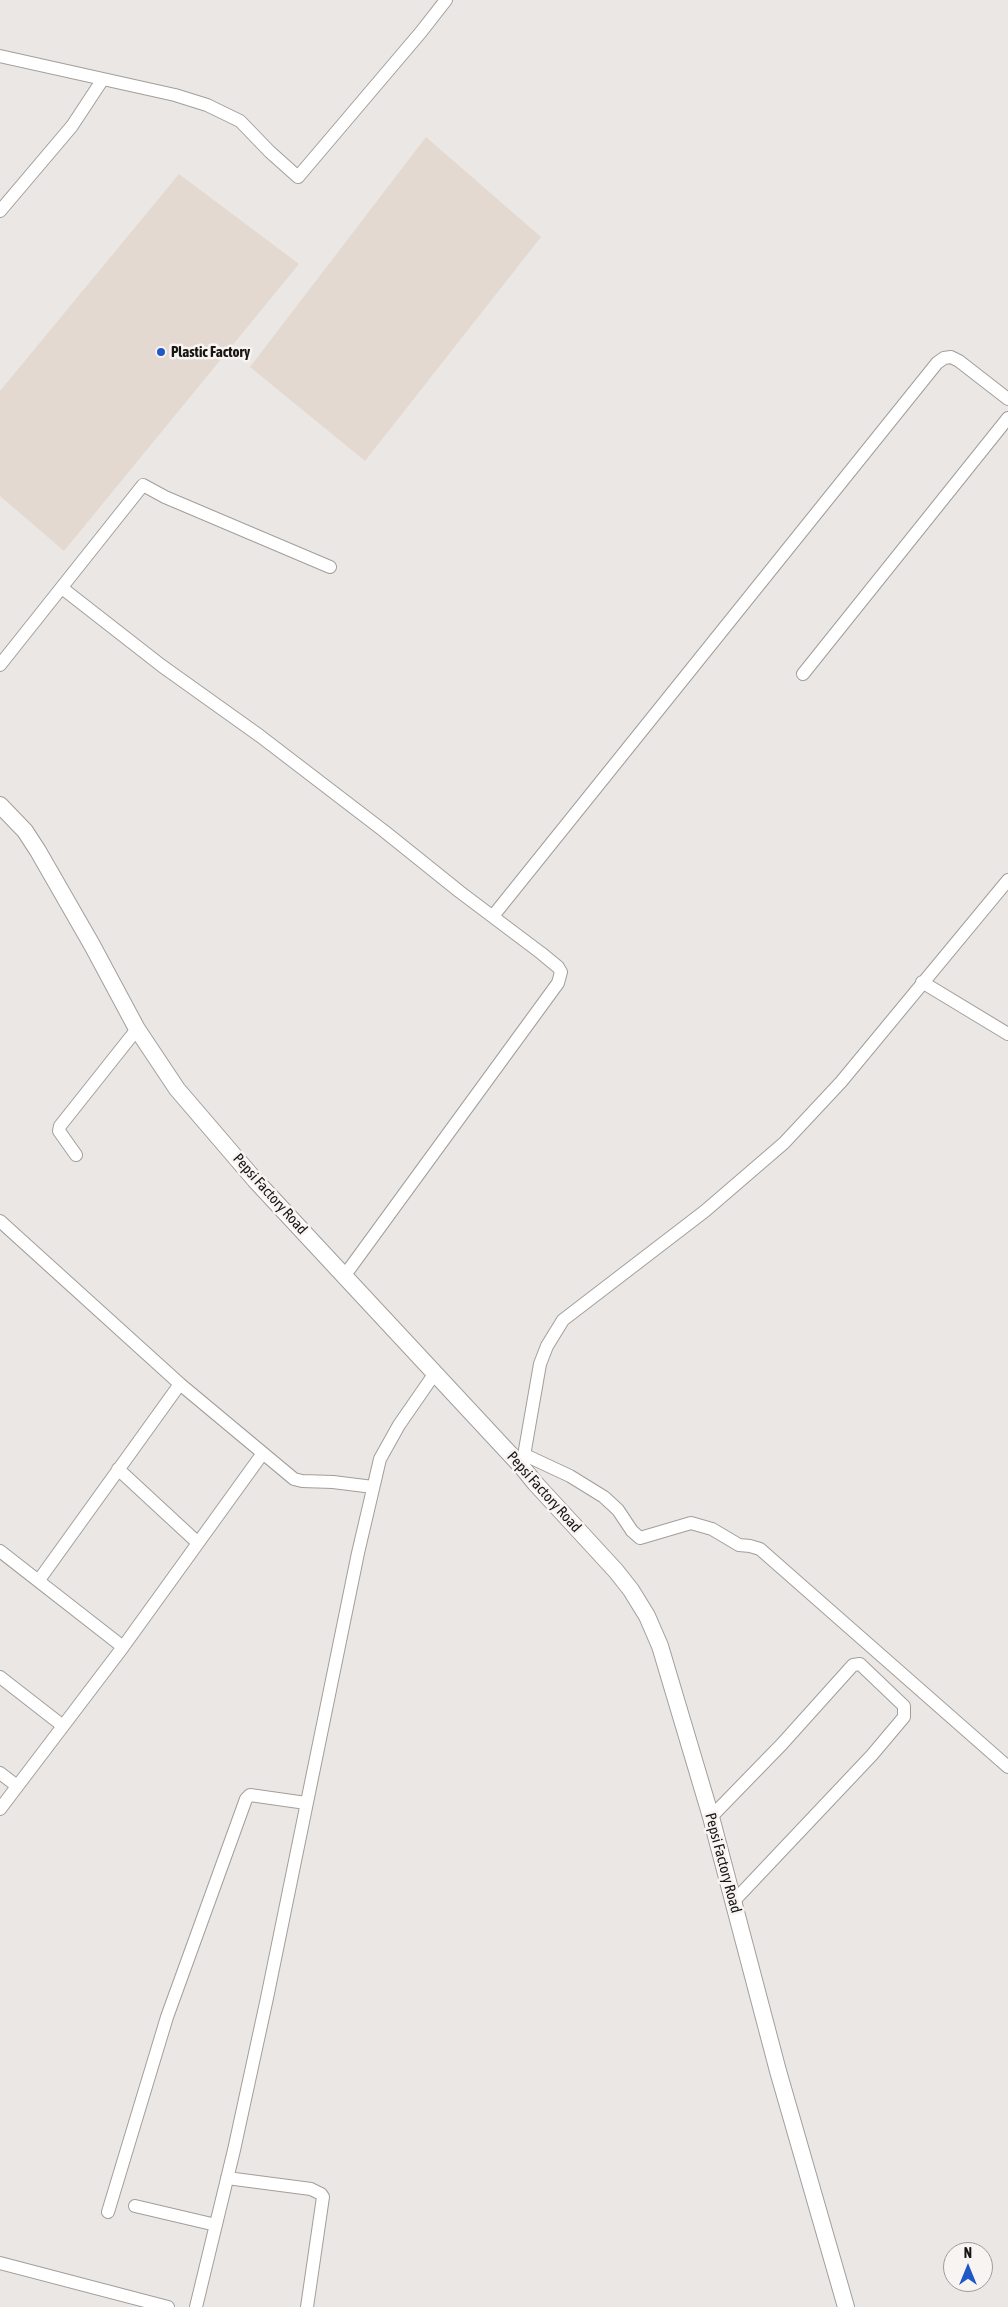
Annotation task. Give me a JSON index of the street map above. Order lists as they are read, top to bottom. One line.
{"streets":{"main road":["Pepsi Factory Road"]},"places":["Plastic Factory"],"north":"top"}
